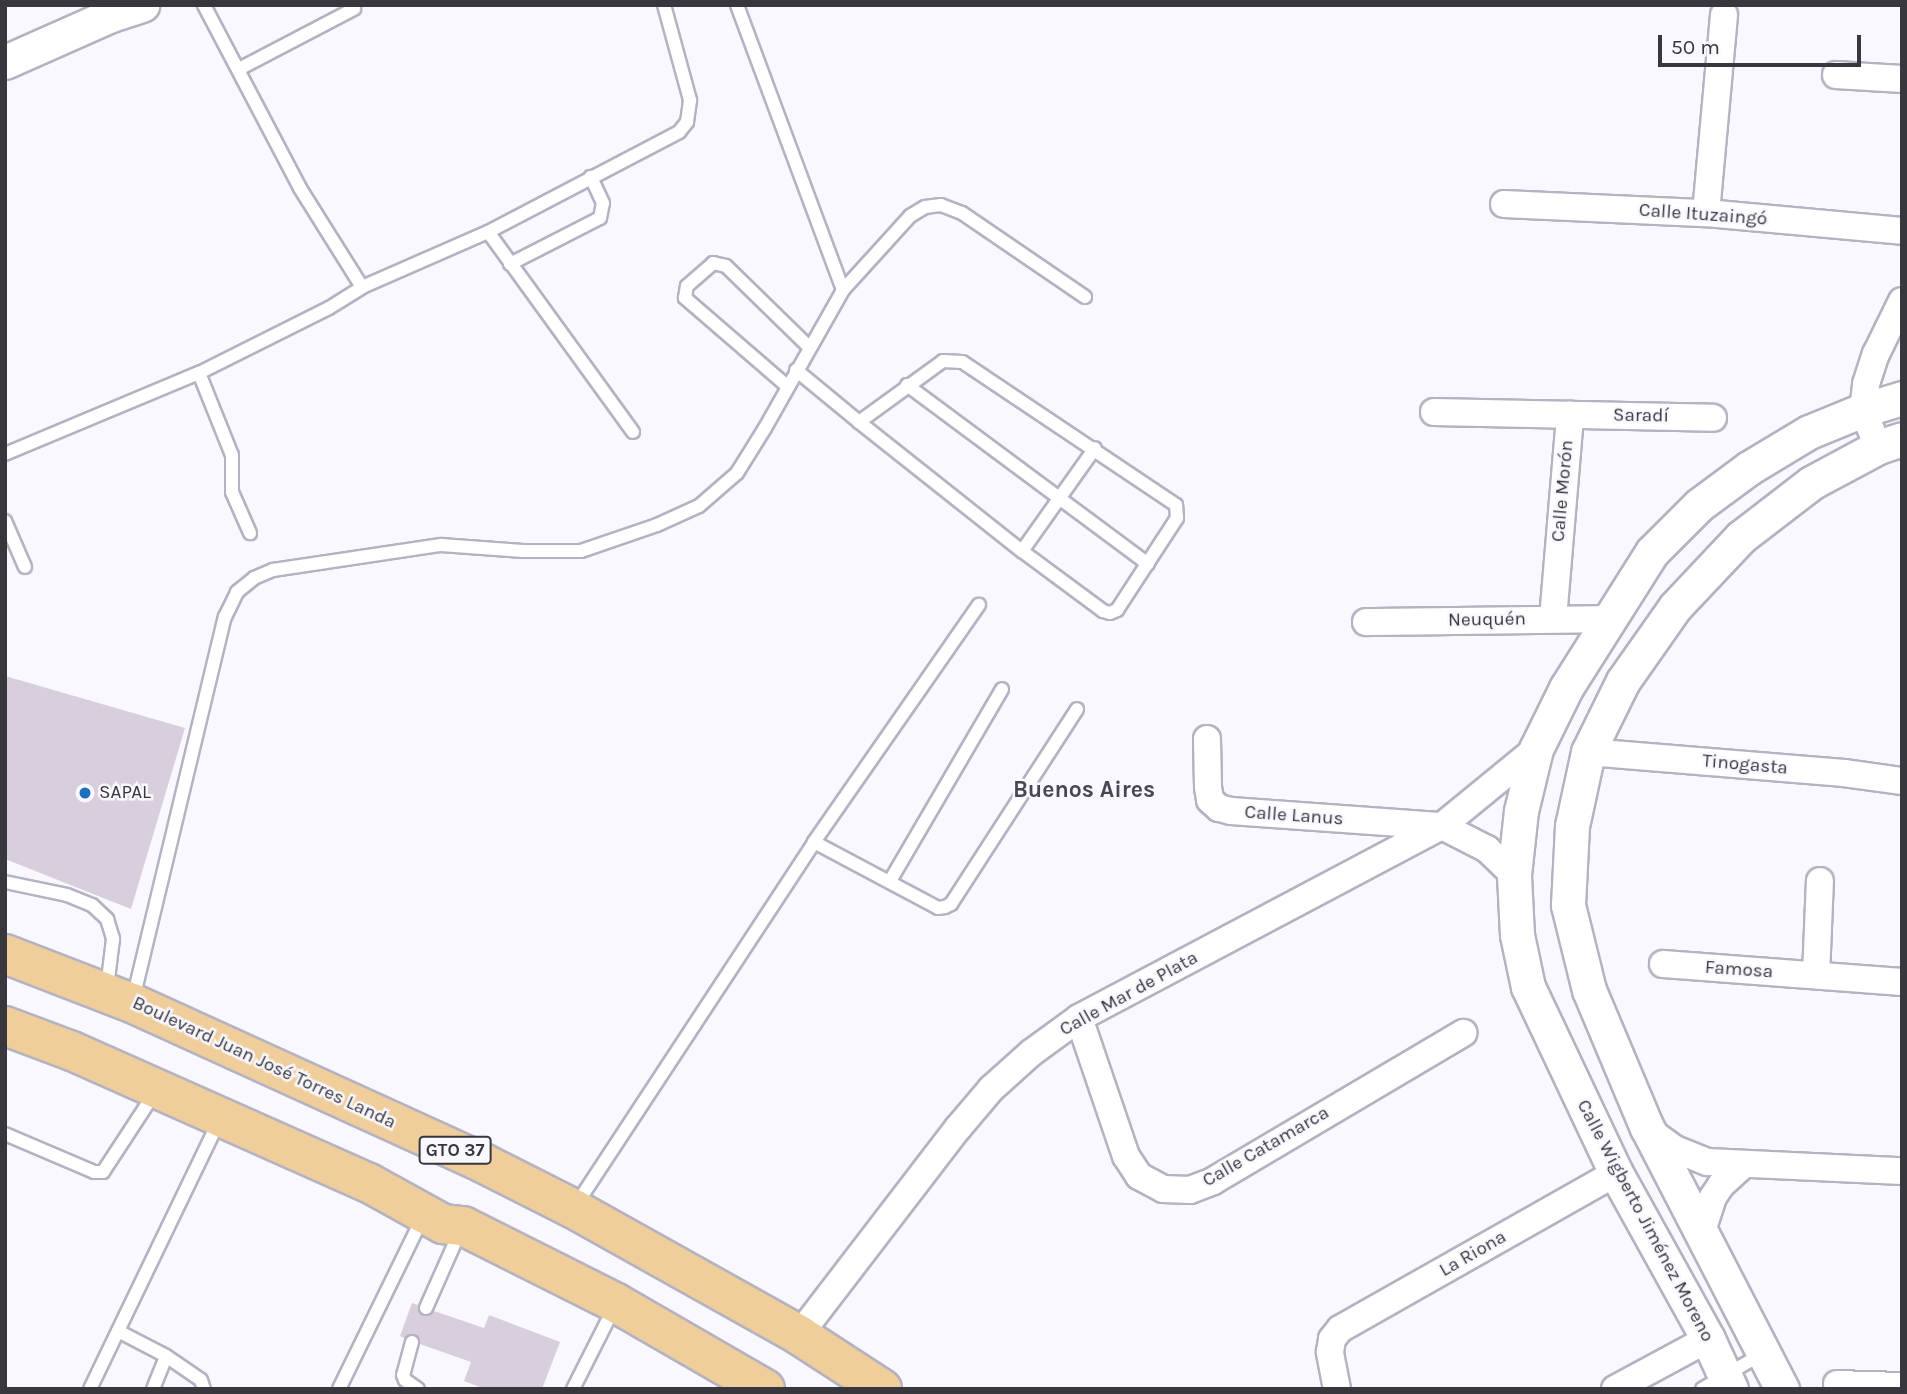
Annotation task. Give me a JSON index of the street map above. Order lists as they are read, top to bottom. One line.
{"streets":{"main road":["Boulevard Juan José Torres Landa","GTO 37"],"street":["Calle Ituzaingó","Saradí","Calle Morón","Neuquén","Tinogasta","Calle Lanus","Famosa","Calle Mar de Plata","Calle Catamarca","Calle Wigberto Jiménez Moreno","La Riona"]},"crossings":[["Saradí","Calle Morón"],["Calle Morón","Neuquén"],["Neuquén","Calle Wigberto Jiménez Moreno"],["Calle Lanus","Calle Mar de Plata"],["Calle Mar de Plata","Boulevard Juan José Torres Landa"],["Calle Mar de Plata","Calle Catamarca"],["Calle Mar de Plata","Calle Wigberto Jiménez Moreno"],["Calle Wigberto Jiménez Moreno","La Riona"]],"districts":["Buenos Aires"],"places":["SAPAL"],"scale_bar":"50 m"}
